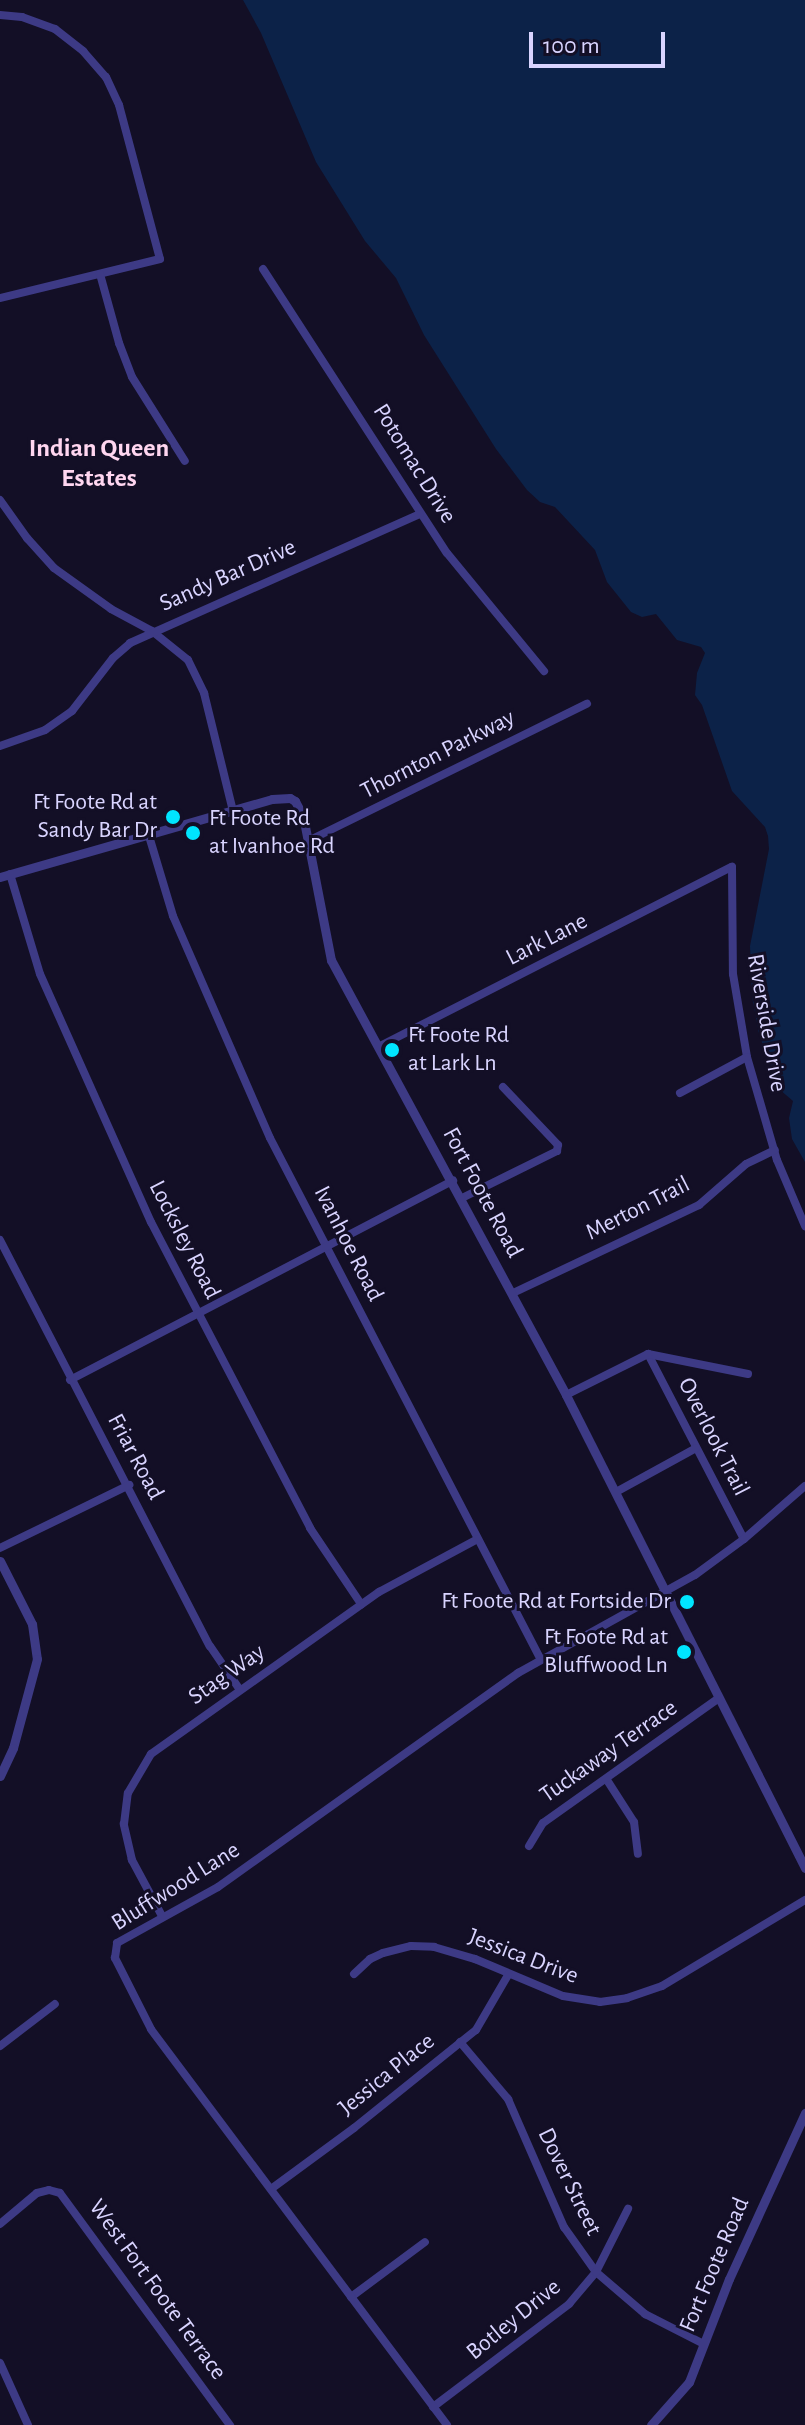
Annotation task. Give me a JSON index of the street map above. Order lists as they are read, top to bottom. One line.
{"streets":{"street":["Potomac Drive","Sandy Bar Drive","Thornton Parkway","Lark Lane","Riverside Drive","Fort Foote Road","Merton Trail","Locksley Road","Ivanhoe Road","Overlook Trail","Friar Road","Stag Way","Tuckaway Terrace","Bluffwood Lane","Jessica Drive","Jessica Place","Dover Street","West Fort Foote Terrace","Botley Drive"]},"crossings":[["Potomac Drive","Sandy Bar Drive"],["Sandy Bar Drive","Fort Foote Road"],["Thornton Parkway","Fort Foote Road"],["Lark Lane","Riverside Drive"],["Lark Lane","Fort Foote Road"],["Riverside Drive","Merton Trail"],["Fort Foote Road","Merton Trail"],["Fort Foote Road","Locksley Road"],["Fort Foote Road","Ivanhoe Road"],["Fort Foote Road","Tuckaway Terrace"],["Fort Foote Road","Bluffwood Lane"],["Fort Foote Road","Dover Street"],["Locksley Road","Stag Way"],["Ivanhoe Road","Stag Way"],["Ivanhoe Road","Bluffwood Lane"],["Overlook Trail","Bluffwood Lane"],["Friar Road","Stag Way"],["Stag Way","Bluffwood Lane"],["Bluffwood Lane","Jessica Place"],["Bluffwood Lane","Botley Drive"],["Jessica Drive","Jessica Place"],["Jessica Place","Dover Street"],["Dover Street","Botley Drive"]],"districts":["Indian Queen Estates"],"places":["Ft Foote Rd at Sandy Bar Dr","Ft Foote Rd at Ivanhoe Rd","Ft Foote Rd at Lark Ln","Ft Foote Rd at Fortside Dr","Ft Foote Rd at Bluffwood Ln"],"scale_bar":"100 m"}
